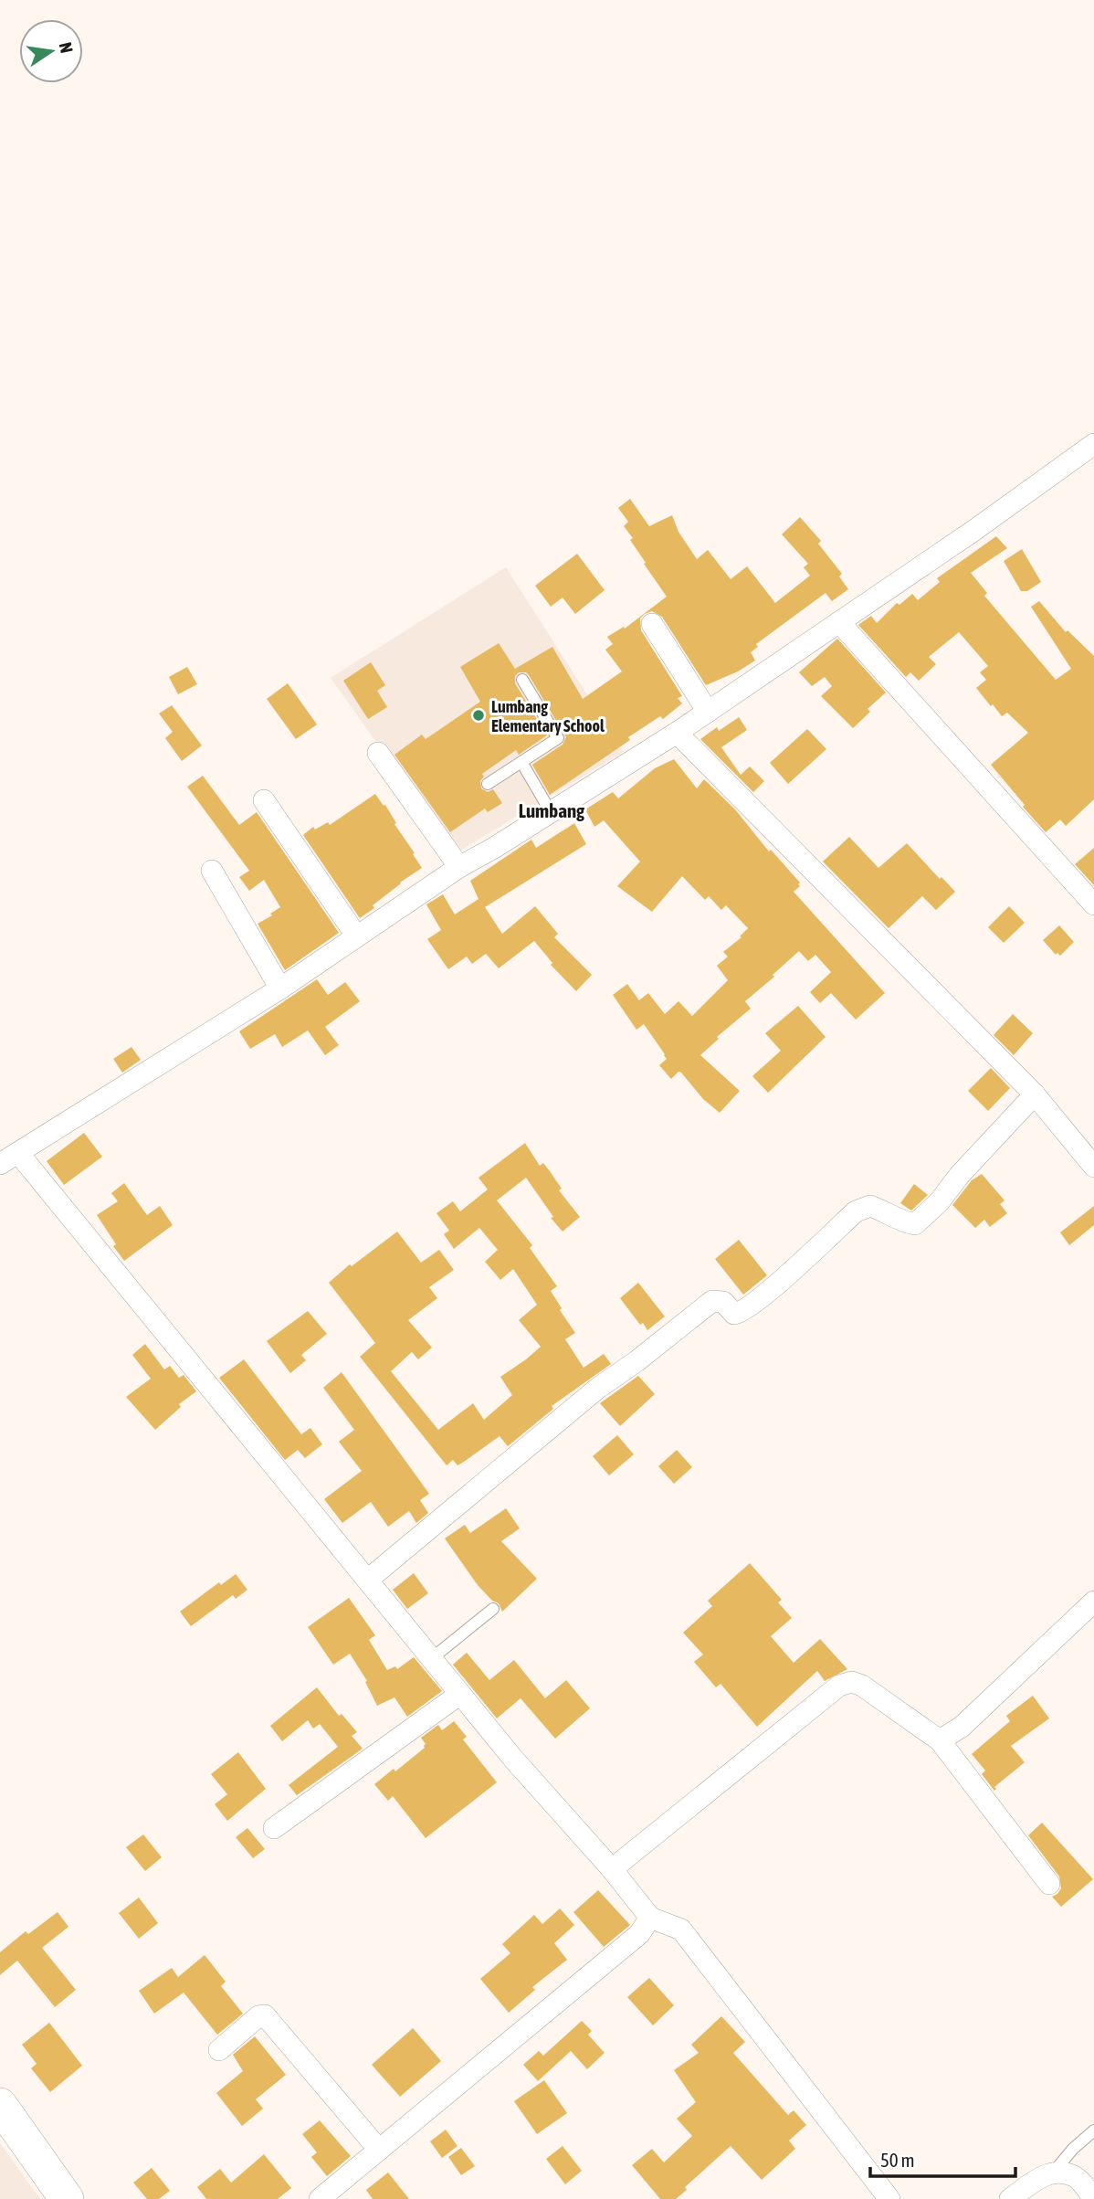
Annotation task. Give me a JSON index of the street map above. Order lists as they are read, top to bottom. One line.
{"districts":["Lumbang"],"places":["Lumbang Elementary School"],"scale_bar":"50 m","north":"right"}
